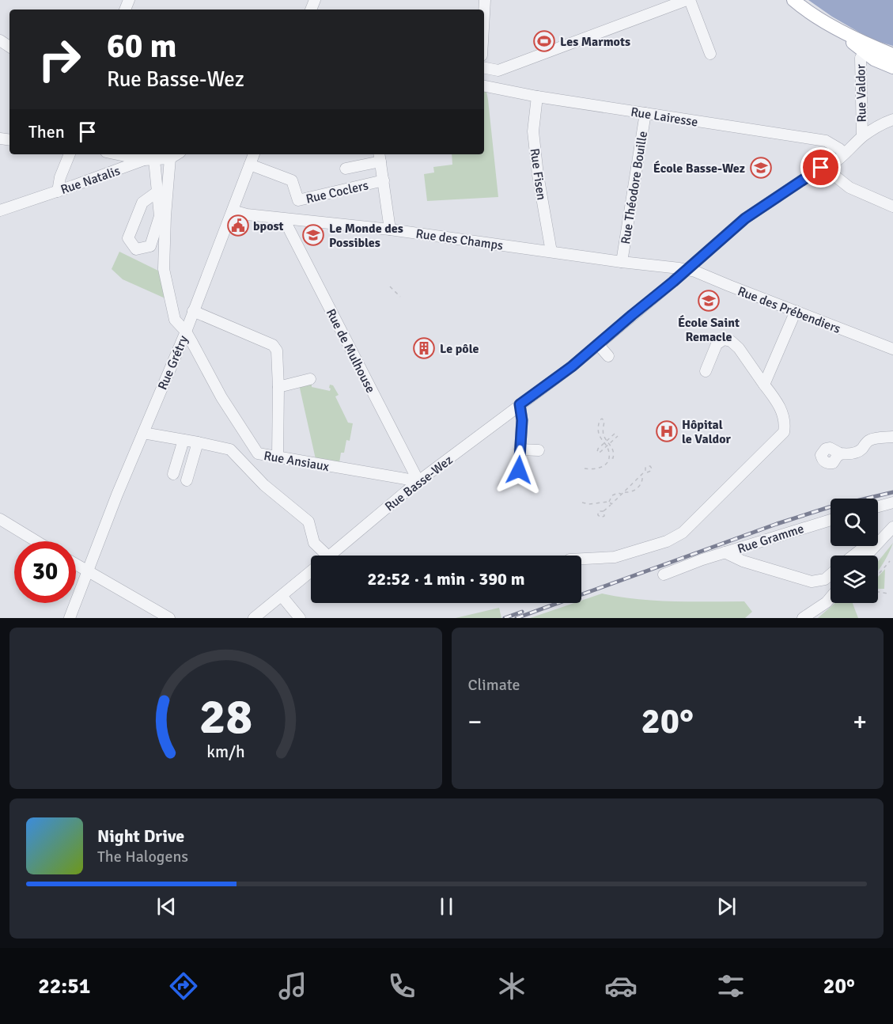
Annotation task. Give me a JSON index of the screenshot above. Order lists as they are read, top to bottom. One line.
{"streets":{"street":["Rue Valdor","Rue Lairesse","Rue Fisen","Rue Natalis","Rue Théodore Bouille","Rue Coclers","Rue des Champs","Rue des Prébendiers","Rue de Mulhouse","Rue Grétry","Rue Ansiaux","Rue Basse-Wez","Rue Gramme"]},"crossings":[["Rue Valdor","Rue Basse-Wez"],["Rue Lairesse","Rue Fisen"],["Rue Lairesse","Rue Théodore Bouille"],["Rue Lairesse","Rue Basse-Wez"],["Rue Fisen","Rue des Champs"],["Rue Natalis","Rue Ansiaux"],["Rue Théodore Bouille","Rue des Champs"],["Rue Coclers","Rue Grétry"],["Rue des Champs","Rue des Prébendiers"],["Rue des Champs","Rue de Mulhouse"],["Rue des Champs","Rue Grétry"],["Rue des Champs","Rue Basse-Wez"],["Rue des Prébendiers","Rue Basse-Wez"],["Rue de Mulhouse","Rue Ansiaux"],["Rue de Mulhouse","Rue Basse-Wez"],["Rue Grétry","Rue Ansiaux"],["Rue Ansiaux","Rue Basse-Wez"]],"places":{"sports":["Les Marmots"],"school or university":["École Basse-Wez","Le Monde des Possibles","École Saint Remacle"],"public building":["bpost"],"building":["Le pôle"],"hospital":["Hôpital le Valdor"]},"page":{"turn":["60 m","Rue Basse-Wez"],"then":"Then","limit":"30","trip":"22:52 · 1 min · 390 m","tile":"Climate","heat":["−","20°","+"],"song":["Night Drive","The Halogens"],"tabs":["22:51","20°"],"gauge":["28","km/h"]}}
